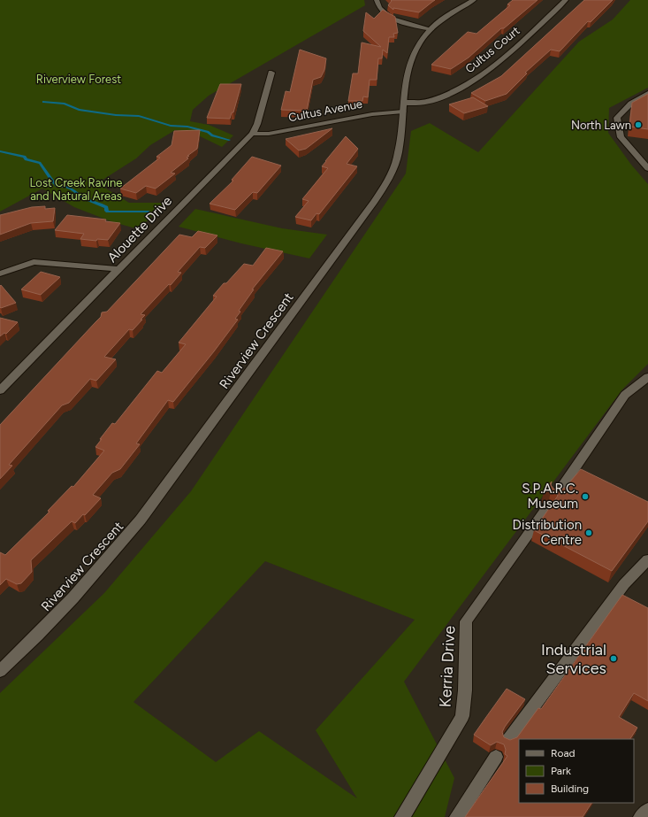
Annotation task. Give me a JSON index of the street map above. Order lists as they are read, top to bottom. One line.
{"streets":{"street":["Cultus Court","Cultus Avenue","Alouette Drive","Riverview Crescent","Kerria Drive"]},"crossings":[["Cultus Court","Cultus Avenue"],["Cultus Court","Riverview Crescent"],["Cultus Avenue","Alouette Drive"],["Cultus Avenue","Riverview Crescent"]],"parks":["Riverview Forest","Lost Creek Ravine and Natural Areas"],"places":["North Lawn","S.P.A.R.C. Museum","Distribution Centre","Industrial Services"],"legend":["Road","Park","Building"]}
